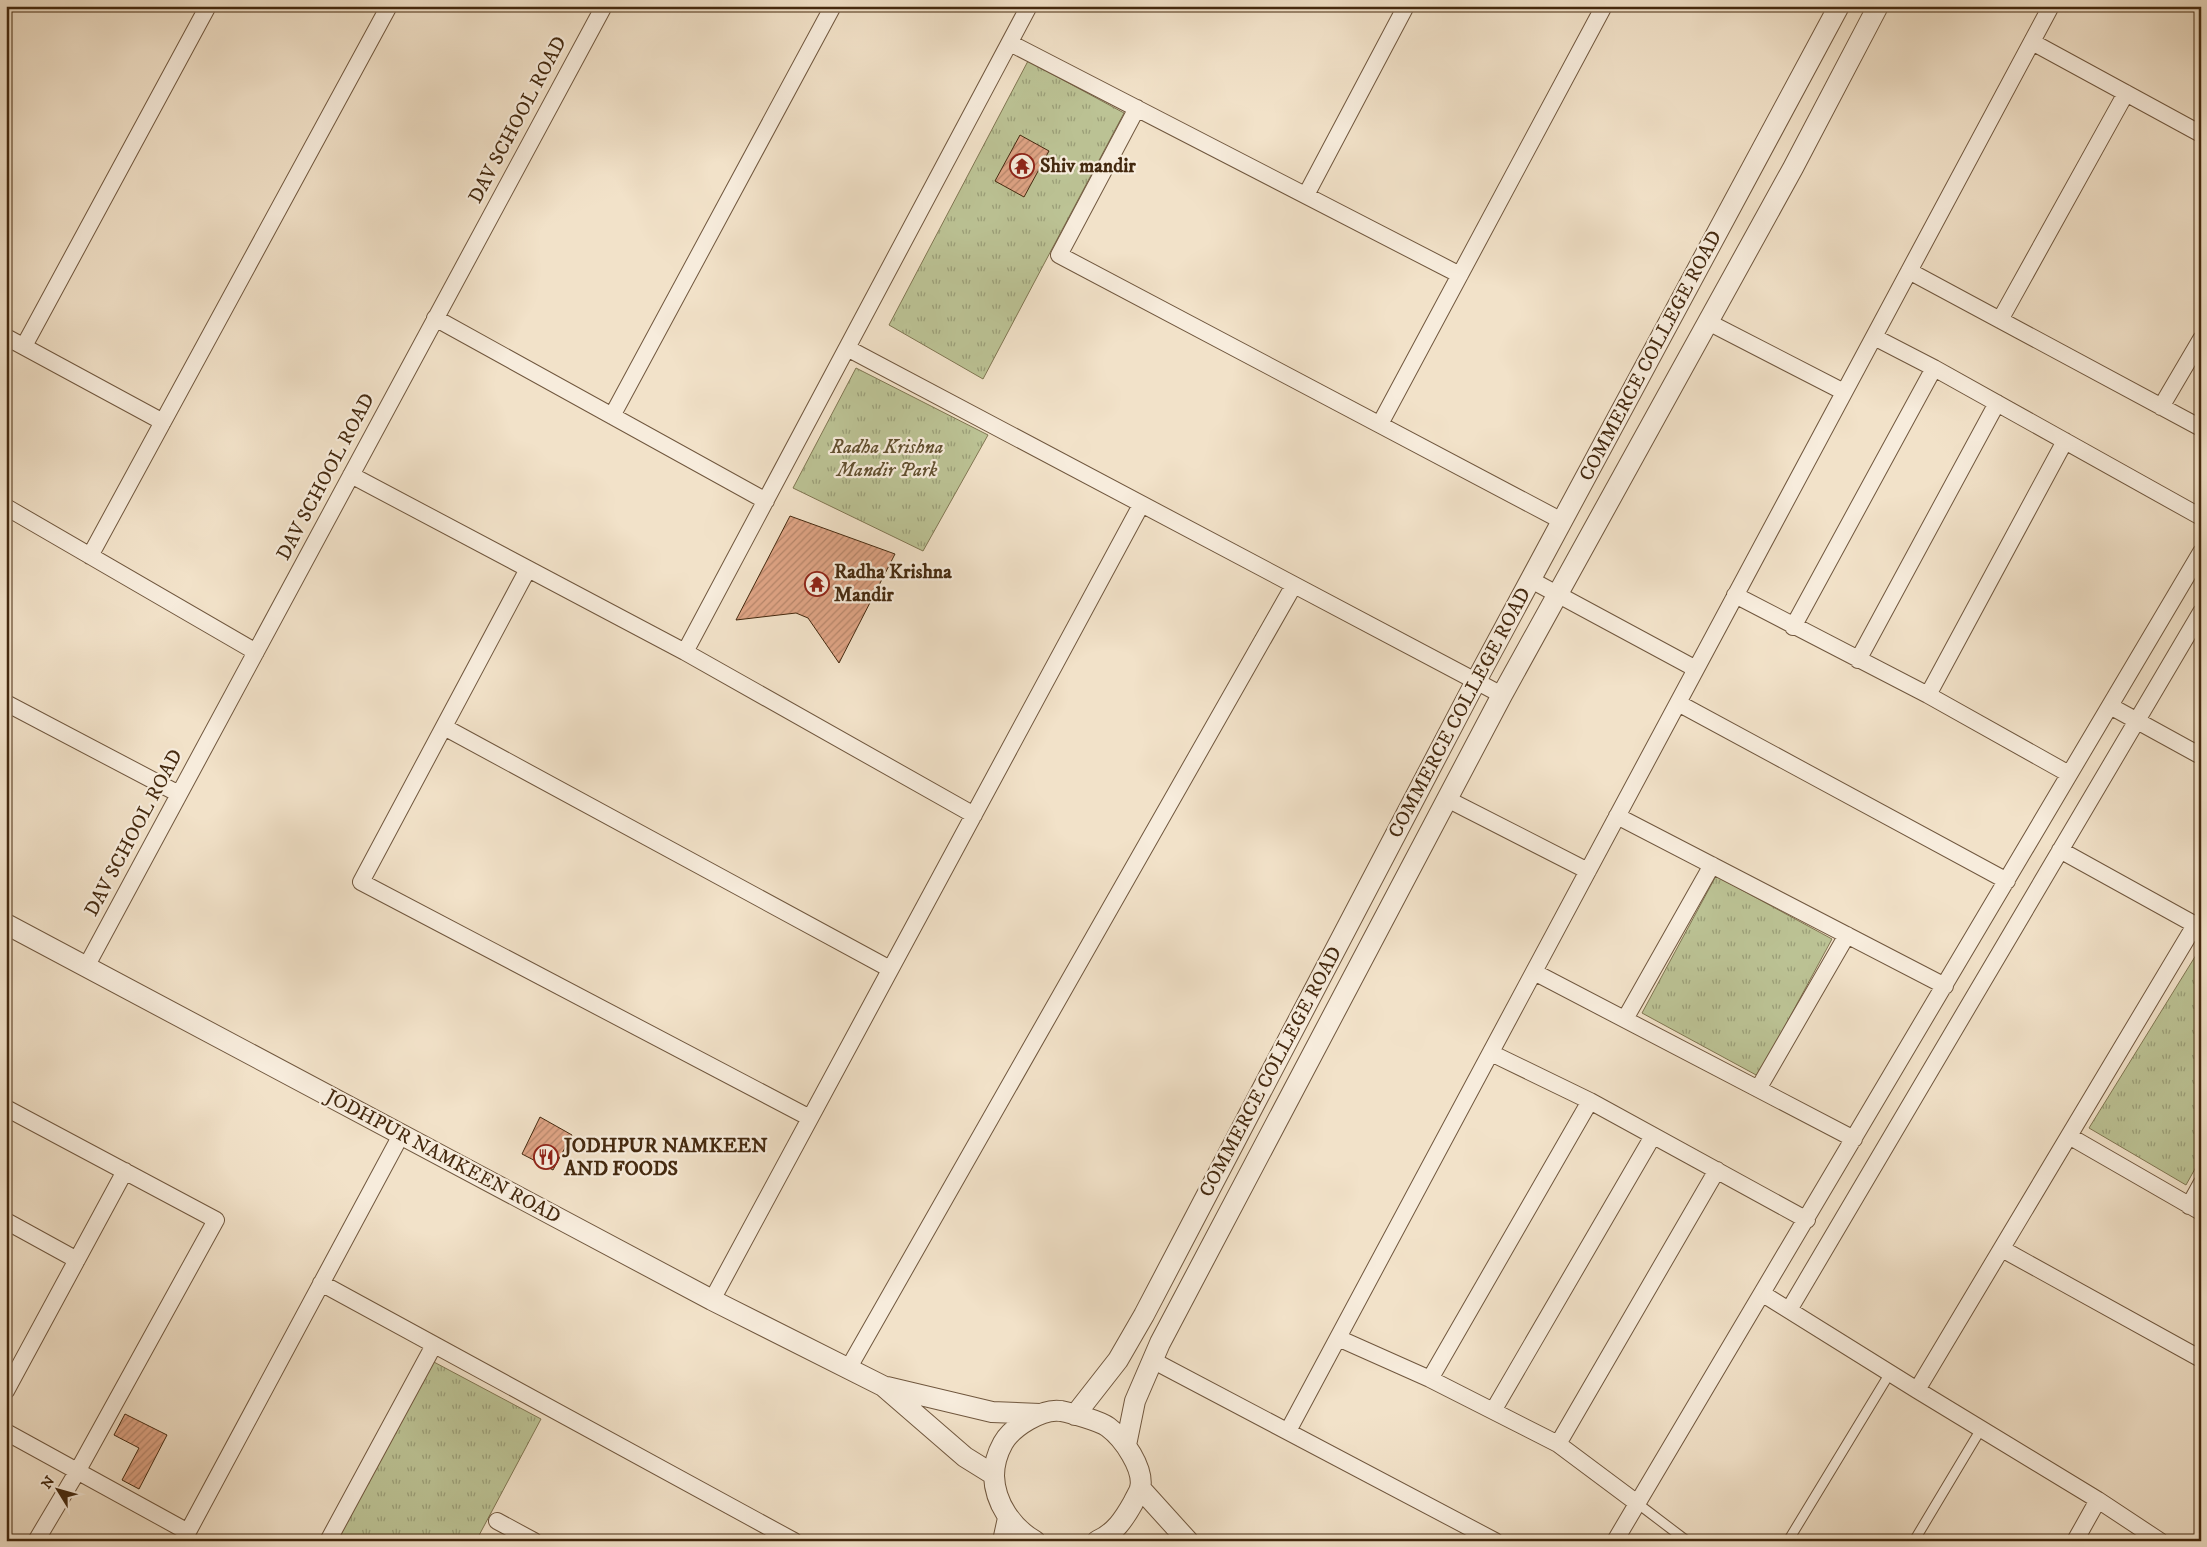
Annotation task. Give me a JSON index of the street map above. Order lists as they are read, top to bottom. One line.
{"streets":{"street":["DAV SCHOOL ROAD","COMMERCE COLLEGE ROAD","JODHPUR NAMKEEN ROAD"]},"crossings":[["DAV SCHOOL ROAD","JODHPUR NAMKEEN ROAD"]],"parks":["Radha Krishna Mandir Park"],"places":{"temple":["Shiv mandir","Radha Krishna Mandir"],"restaurant":["JODHPUR NAMKEEN AND FOODS"]},"north":"top left"}
